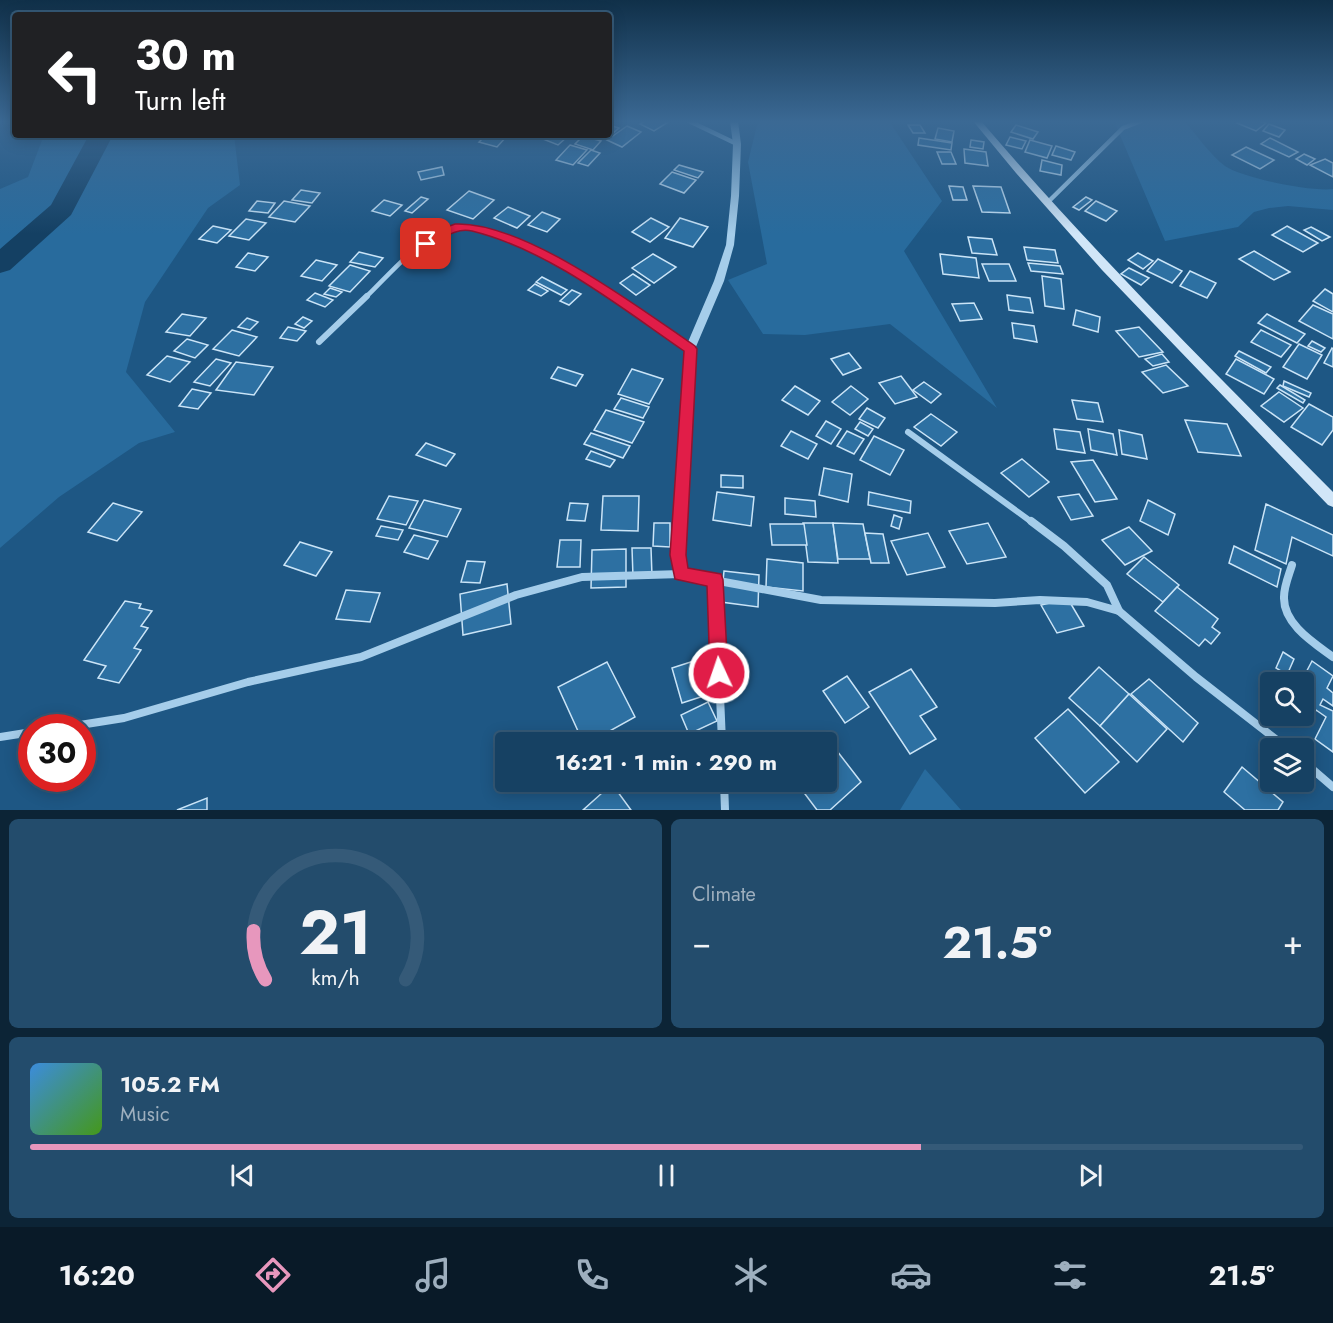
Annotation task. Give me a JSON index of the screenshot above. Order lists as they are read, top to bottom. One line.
{"page":{"turn":["30 m","Turn left"],"limit":"30","trip":"16:21 · 1 min · 290 m","tile":"Climate","heat":["−","21.5°","+"],"song":["105.2 FM","Music"],"tabs":["16:20","21.5°"],"gauge":["21","km/h"]}}
